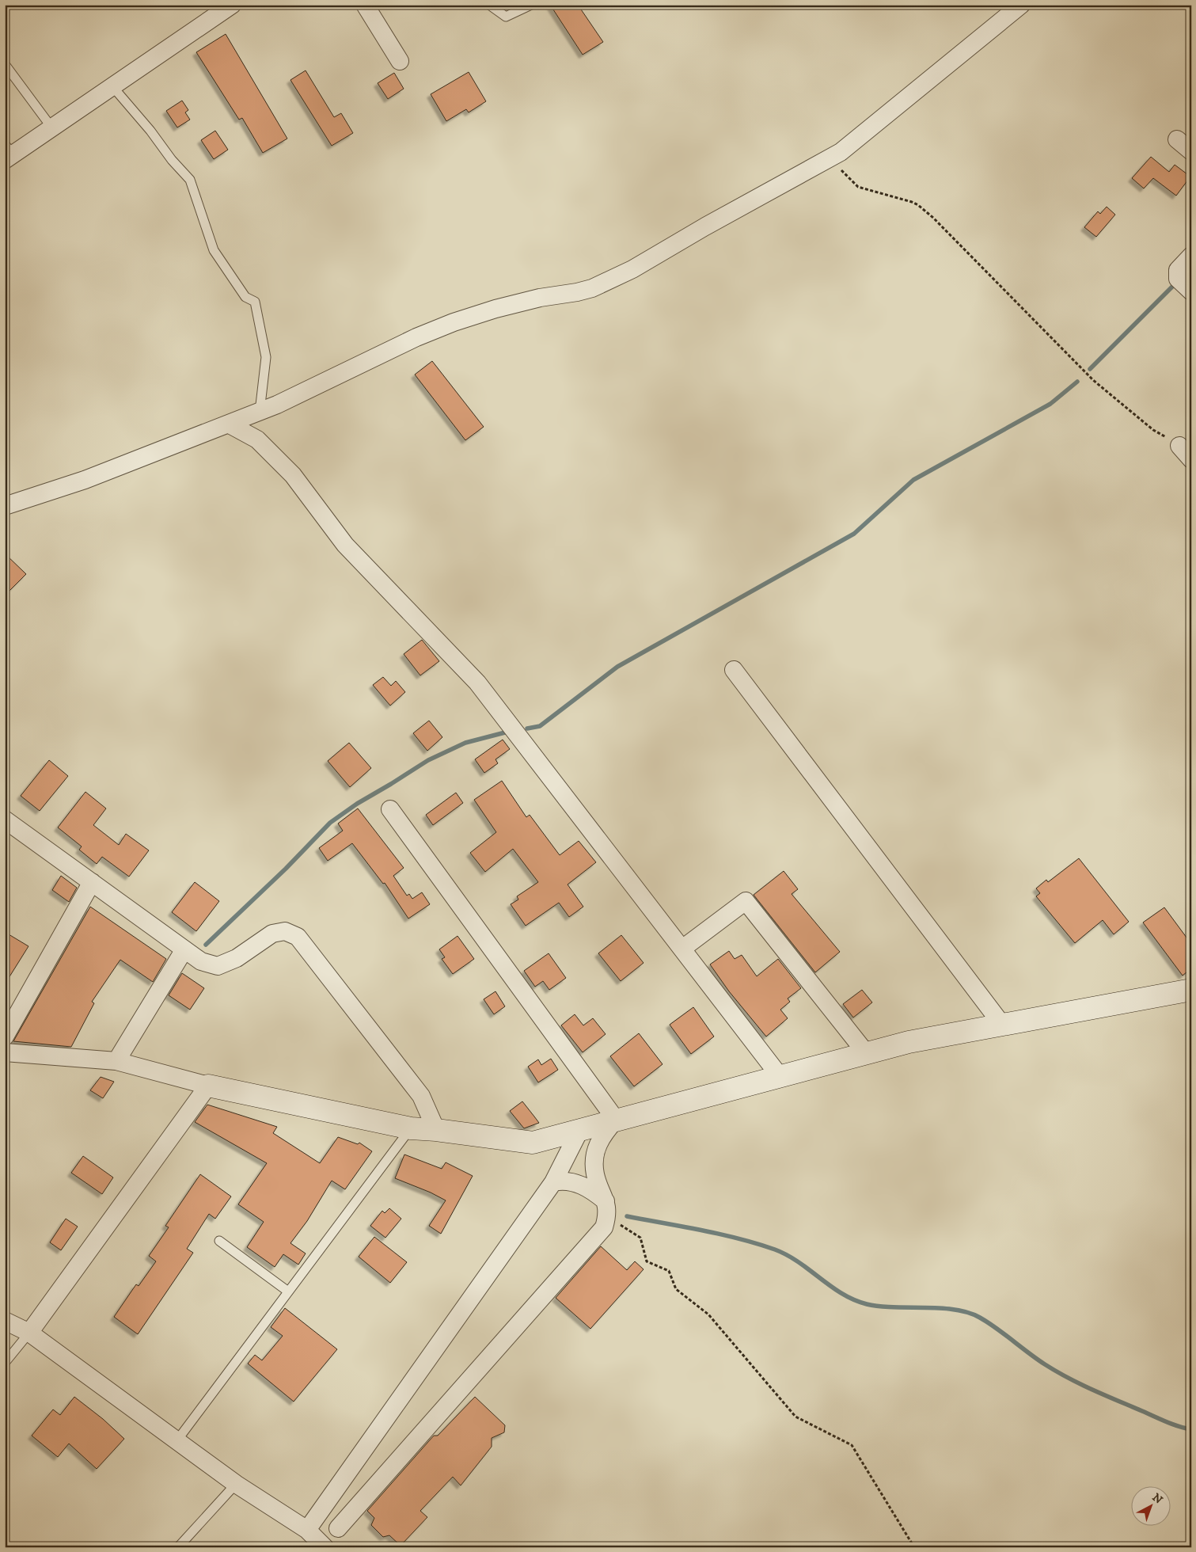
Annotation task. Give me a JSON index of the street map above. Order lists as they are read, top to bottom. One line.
{"north":"top right"}
